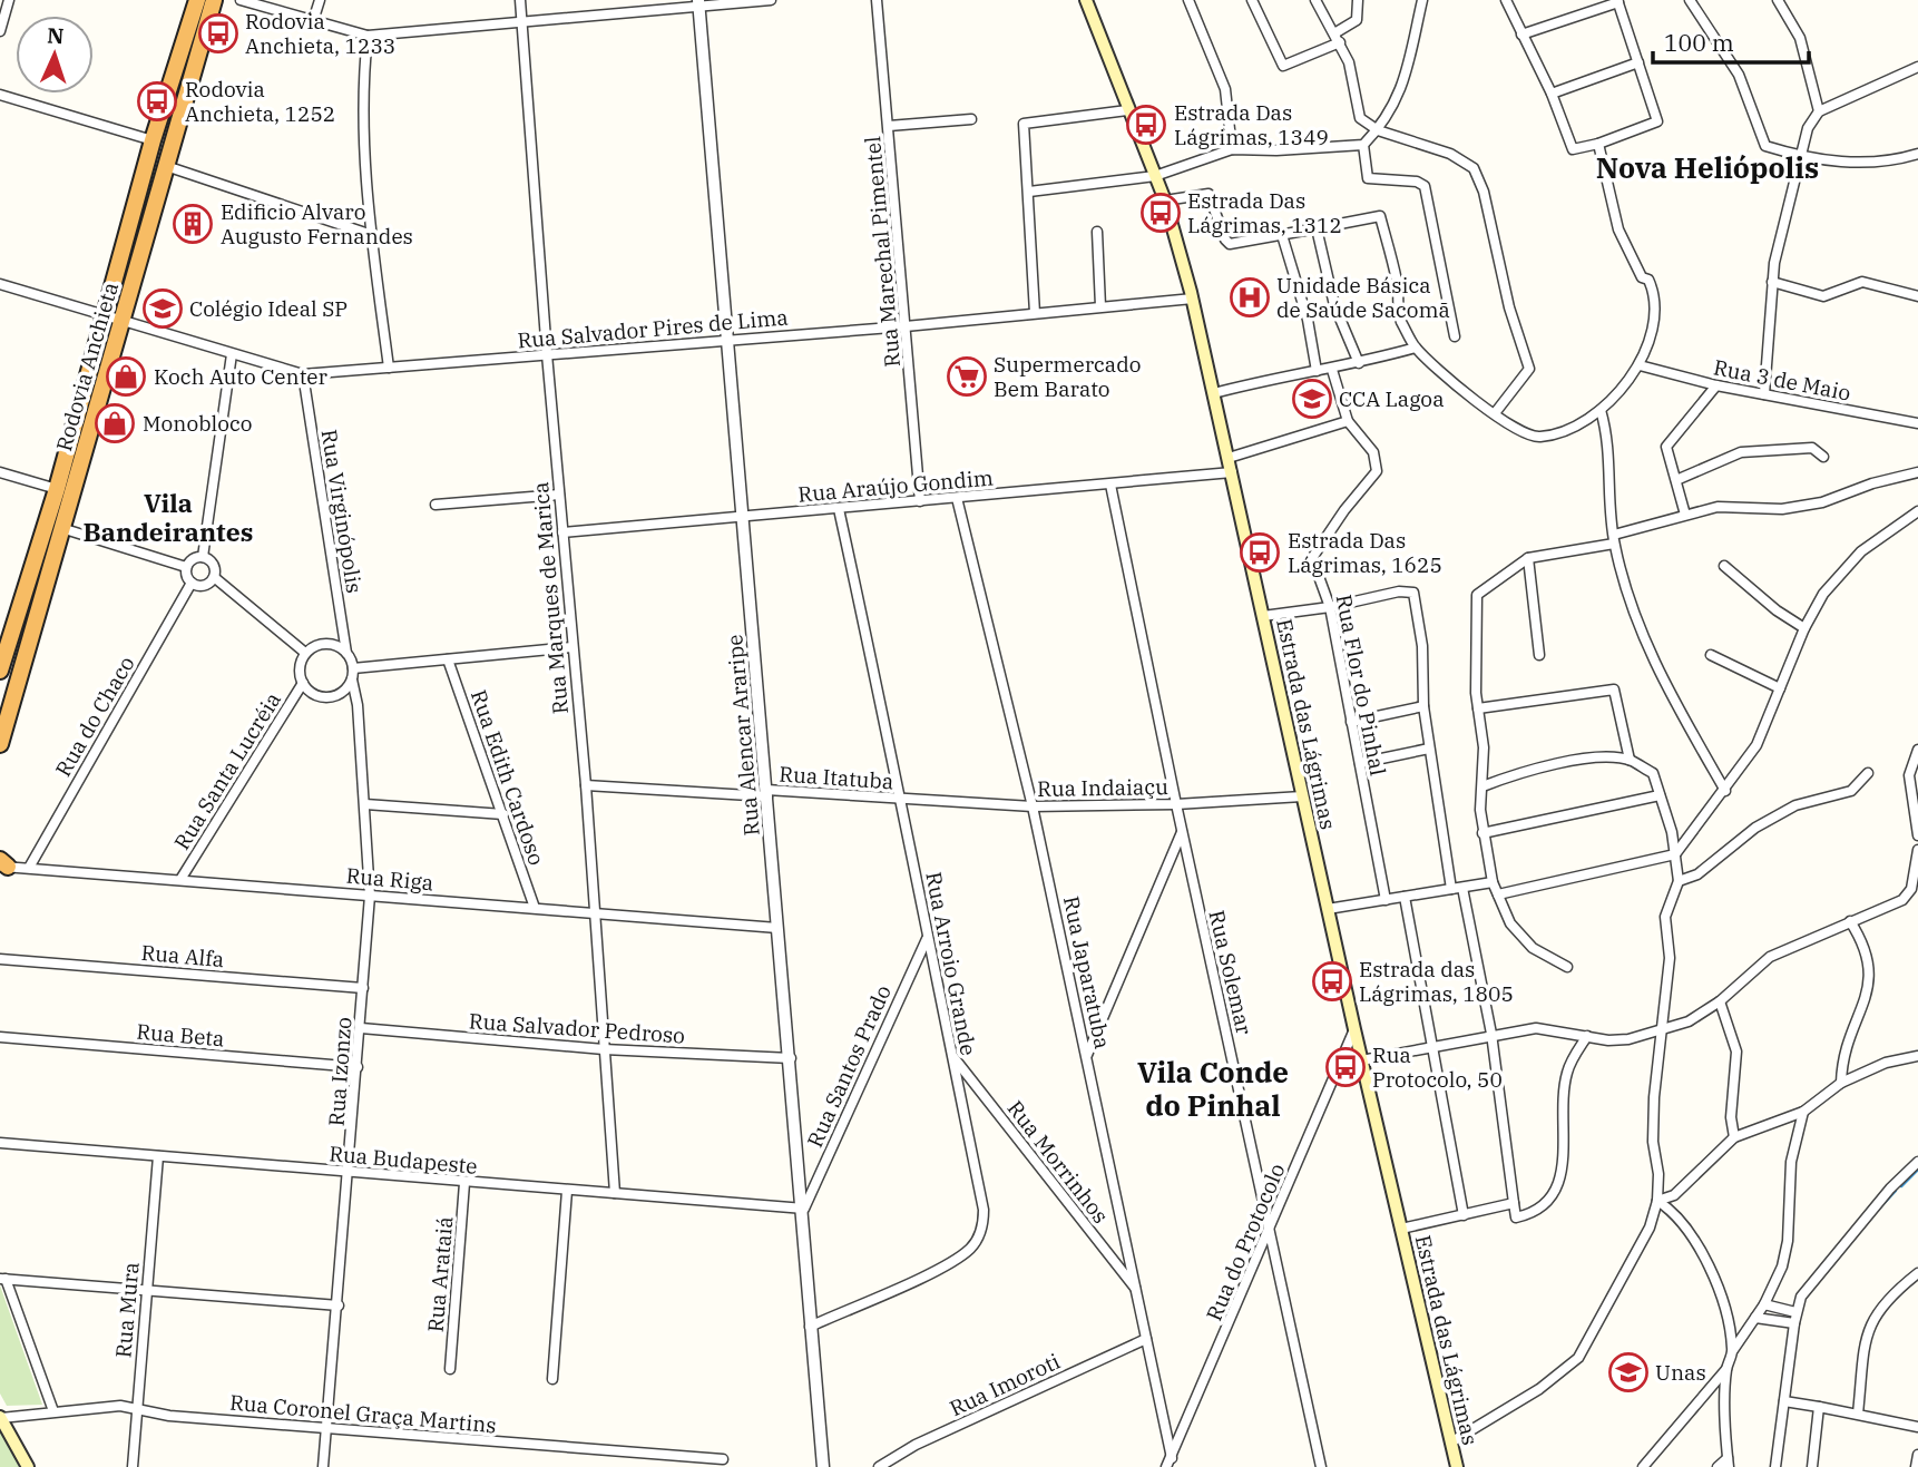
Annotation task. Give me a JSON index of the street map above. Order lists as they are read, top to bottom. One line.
{"streets":{"highway":["Rodovia Anchieta"],"main road":["Estrada das Lágrimas"],"street":["Rua Marechal Pimentel","Rua Salvador Pires de Lima","Rua 3 de Maio","Rua Araújo Gondim","Rua Virginópolis","Rua Marques de Marica","Rua Flor do Pinhal","Rua do Chaco","Rua Alencar Araripe","Rua Santa Lucréia","Rua Edith Cardoso","Rua Itatuba","Rua Indaiaçu","Rua Riga","Rua Alfa","Rua Arroio Grande","Rua Japaratuba","Rua Solemar","Rua Salvador Pedroso","Rua Beta","Rua Santos Prado","Rua Izonzo","Rua Budapeste","Rua Morrinhos","Rua do Protocolo","Rua Arataiá","Rua Mura","Rua Imoroti","Rua Coronel Graça Martins"]},"crossings":[["Rua Marechal Pimentel","Rua Salvador Pires de Lima"],["Rua Marechal Pimentel","Rua Araújo Gondim"],["Rua Salvador Pires de Lima","Rodovia Anchieta"],["Rua Salvador Pires de Lima","Rua Virginópolis"],["Rua Salvador Pires de Lima","Rua Marques de Marica"],["Rua Salvador Pires de Lima","Estrada das Lágrimas"],["Rua Salvador Pires de Lima","Rua Alencar Araripe"],["Rua Araújo Gondim","Rua Marques de Marica"],["Rua Araújo Gondim","Estrada das Lágrimas"],["Rua Araújo Gondim","Rua Alencar Araripe"],["Rua Araújo Gondim","Rua Arroio Grande"],["Rua Araújo Gondim","Rua Japaratuba"],["Rua Araújo Gondim","Rua Solemar"],["Rua Virginópolis","Rua Santa Lucréia"],["Rua Virginópolis","Rua Izonzo"],["Rua Marques de Marica","Rua Itatuba"],["Rua Marques de Marica","Rua Riga"],["Rua Marques de Marica","Rua Salvador Pedroso"],["Rua Marques de Marica","Rua Budapeste"],["Rua do Chaco","Rua Riga"],["Estrada das Lágrimas","Rua Indaiaçu"],["Estrada das Lágrimas","Rua do Protocolo"],["Rua Alencar Araripe","Rua Itatuba"],["Rua Alencar Araripe","Rua Riga"],["Rua Alencar Araripe","Rua Arroio Grande"],["Rua Alencar Araripe","Rua Salvador Pedroso"],["Rua Alencar Araripe","Rua Santos Prado"],["Rua Alencar Araripe","Rua Budapeste"],["Rua Santa Lucréia","Rua Riga"],["Rua Santa Lucréia","Rua Izonzo"],["Rua Edith Cardoso","Rua Riga"],["Rua Itatuba","Rua Indaiaçu"],["Rua Itatuba","Rua Arroio Grande"],["Rua Indaiaçu","Rua Arroio Grande"],["Rua Indaiaçu","Rua Japaratuba"],["Rua Indaiaçu","Rua Solemar"],["Rua Riga","Rua Izonzo"],["Rua Alfa","Rua Izonzo"],["Rua Arroio Grande","Rua Santos Prado"],["Rua Arroio Grande","Rua Morrinhos"],["Rua Japaratuba","Rua Morrinhos"],["Rua Japaratuba","Rua do Protocolo"],["Rua Japaratuba","Rua Imoroti"],["Rua Solemar","Rua do Protocolo"],["Rua Salvador Pedroso","Rua Izonzo"],["Rua Beta","Rua Izonzo"],["Rua Santos Prado","Rua Budapeste"],["Rua Izonzo","Rua Budapeste"],["Rua Izonzo","Rua Coronel Graça Martins"],["Rua Budapeste","Rua Arataiá"],["Rua Budapeste","Rua Mura"],["Rua Mura","Rua Coronel Graça Martins"]],"districts":["Nova Heliópolis","Vila Bandeirantes","Vila Conde do Pinhal"],"places":{"bus stop":["Rodovia Anchieta, 1233","Rodovia Anchieta, 1252","Estrada Das Lágrimas, 1349","Estrada Das Lágrimas, 1312","Estrada Das Lágrimas, 1625","Estrada das Lágrimas, 1805","Rua Protocolo, 50"],"building":["Edificio Alvaro Augusto Fernandes"],"hospital":["Unidade Básica de Saúde Sacomã"],"school or university":["Colégio Ideal SP","CCA Lagoa","Unas"],"shop":["Koch Auto Center","Monobloco"],"supermarket":["Supermercado Bem Barato"]},"scale_bar":"100 m","north":"top"}
